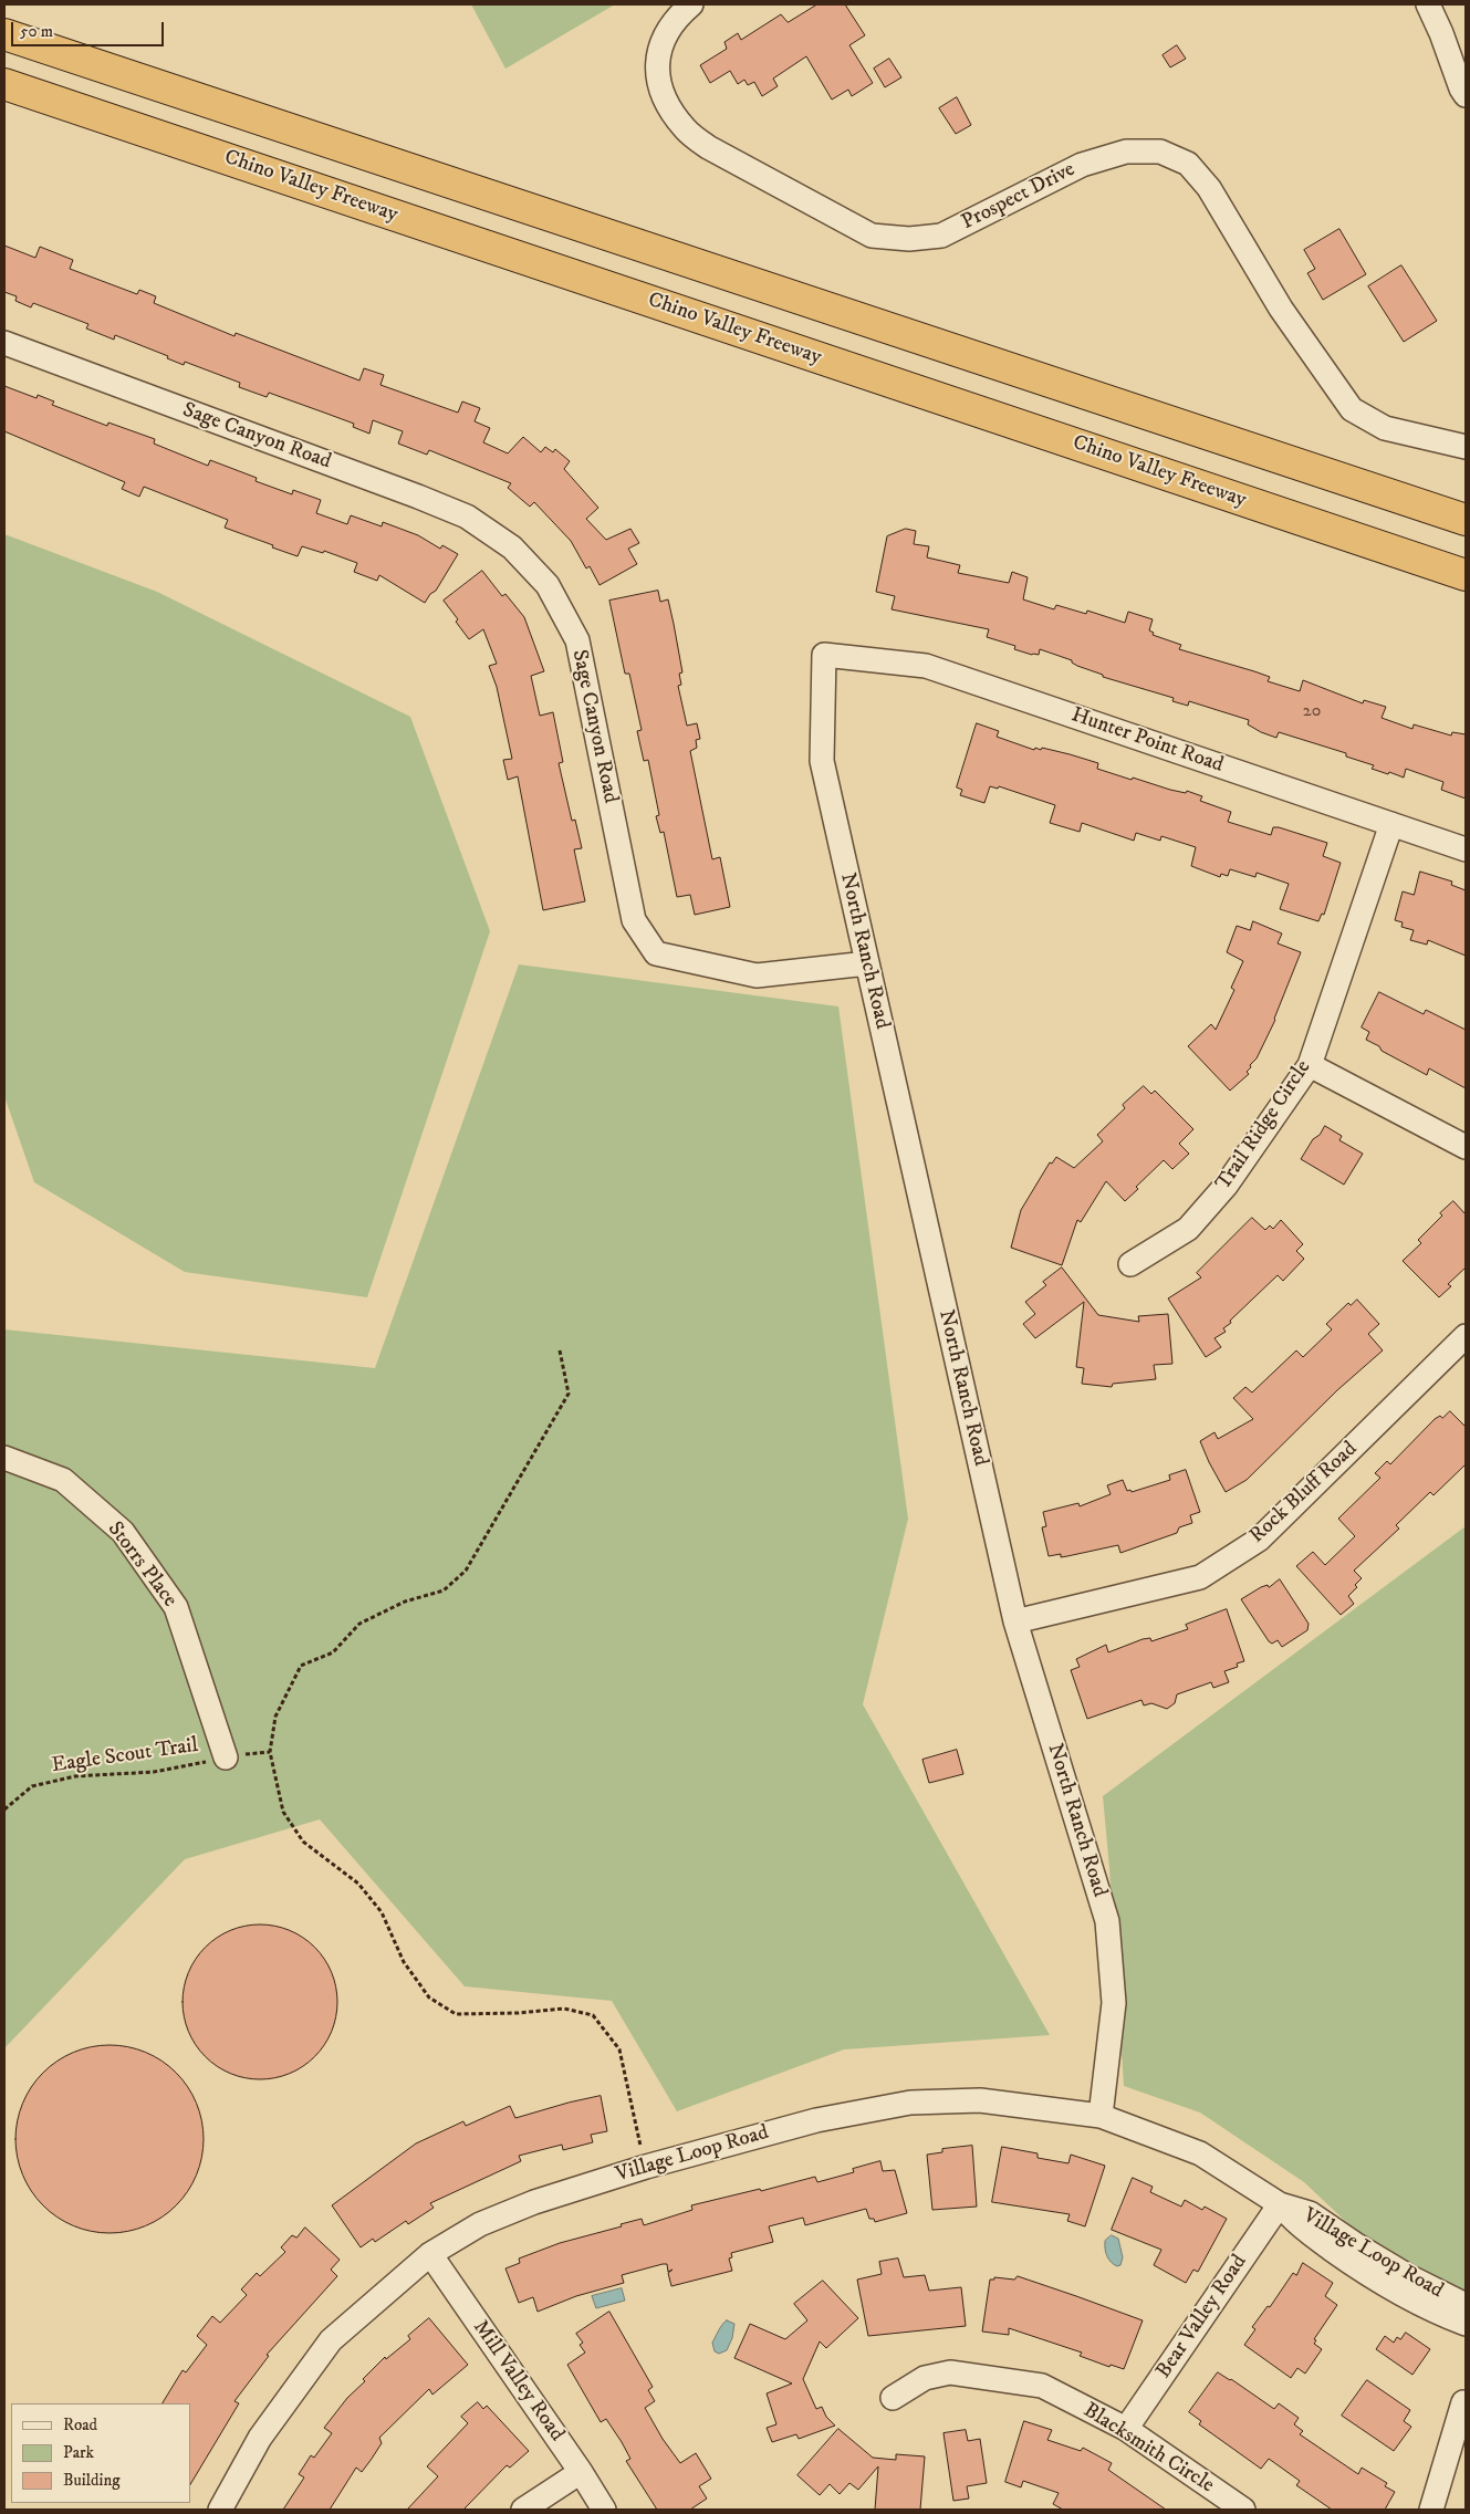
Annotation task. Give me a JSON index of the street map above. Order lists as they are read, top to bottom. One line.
{"streets":{"highway":["Chino Valley Freeway"],"street":["Prospect Drive","Sage Canyon Road","Hunter Point Road","North Ranch Road","Trail Ridge Circle","Rock Bluff Road","Storrs Place","Village Loop Road","Bear Valley Road","Mill Valley Road","Blacksmith Circle"],"path":["Eagle Scout Trail"]},"crossings":[["Sage Canyon Road","North Ranch Road"],["Hunter Point Road","North Ranch Road"],["Hunter Point Road","Trail Ridge Circle"],["North Ranch Road","Rock Bluff Road"],["North Ranch Road","Village Loop Road"],["Storrs Place","Eagle Scout Trail"],["Village Loop Road","Bear Valley Road"],["Village Loop Road","Mill Valley Road"],["Bear Valley Road","Blacksmith Circle"]],"house_numbers":["20"],"legend":["Road","Park","Building"],"scale_bar":"50 m"}
